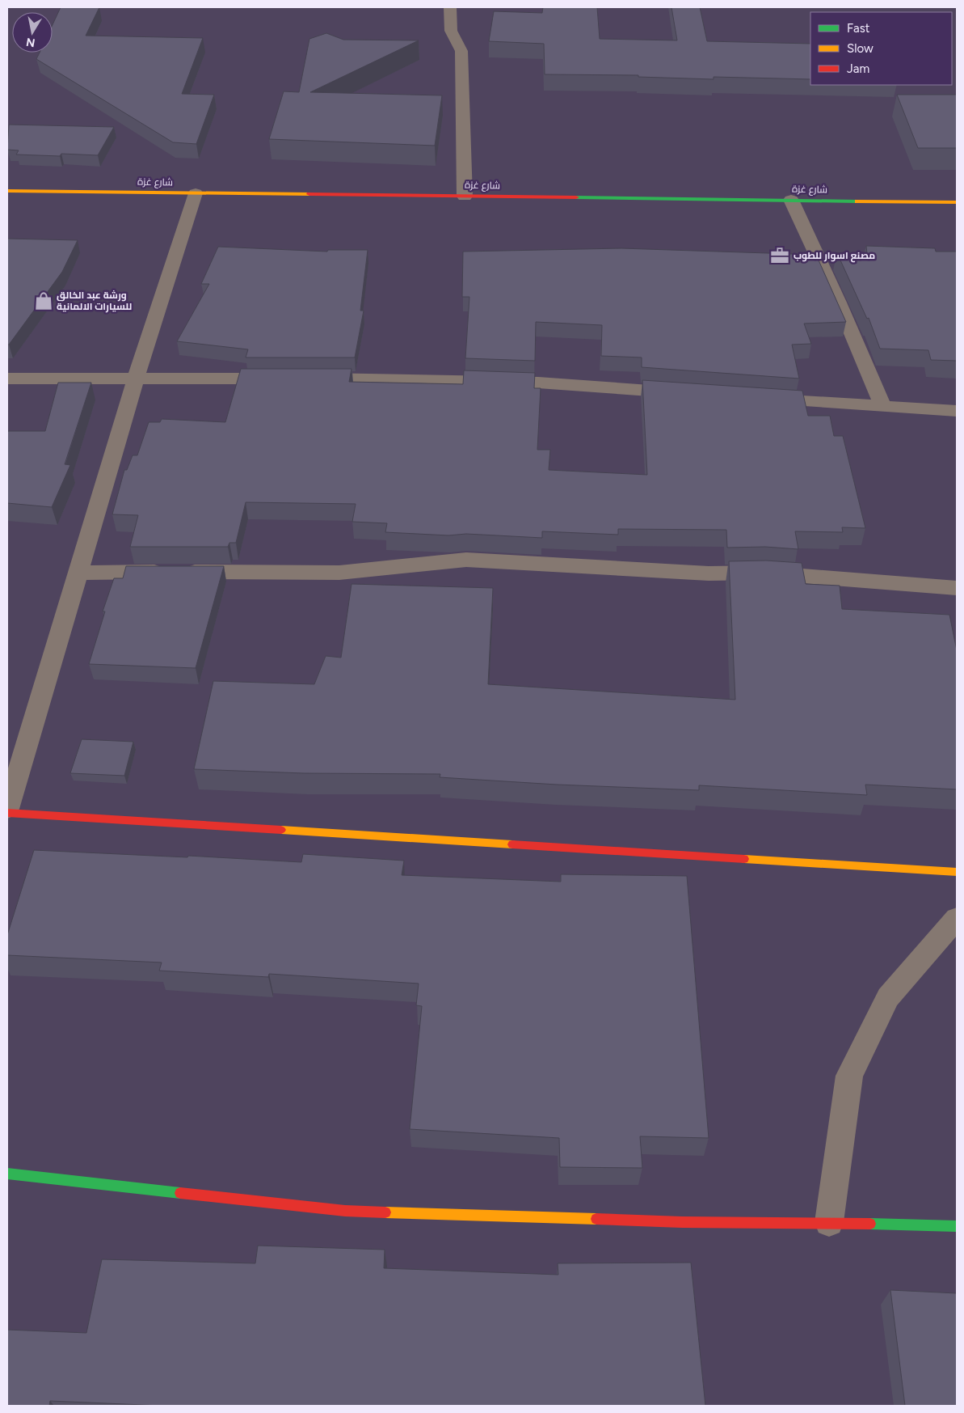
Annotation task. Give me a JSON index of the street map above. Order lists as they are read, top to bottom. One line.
{"streets":{"street":["شارع غزة"]},"places":{"office":["مصنع اسوار للطوب"],"shop":["ورشة عبد الخالق للسيارات الالمانية"]},"legend":["Fast","Slow","Jam"],"north":"bottom"}
